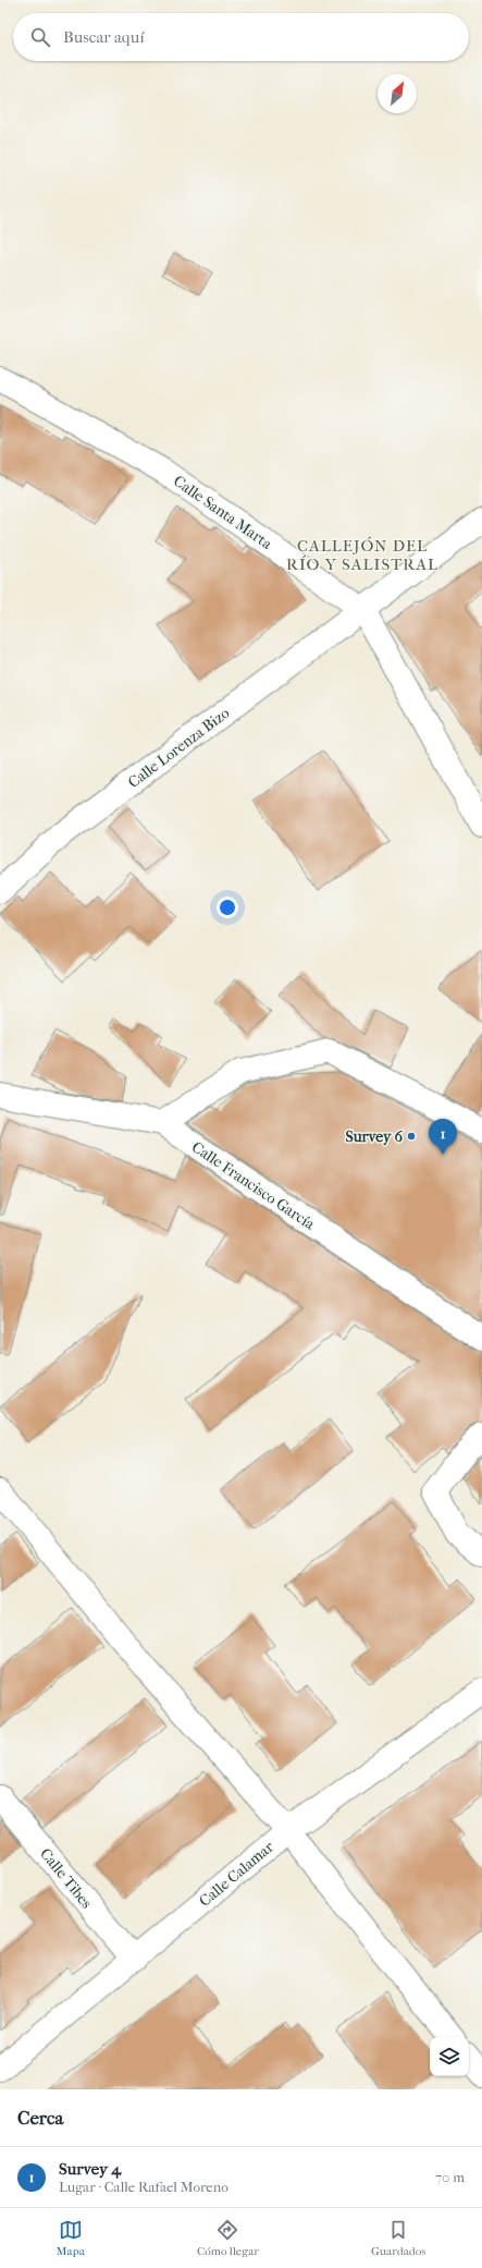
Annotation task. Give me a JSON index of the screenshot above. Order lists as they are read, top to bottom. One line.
{"streets":{"street":["Calle Santa Marta","Calle Lorenza Bizo","Calle Francisco García","Calle Calamar","Calle Tibes"]},"crossings":[["Calle Santa Marta","Calle Lorenza Bizo"],["Calle Calamar","Calle Tibes"]],"districts":["CALLEJÓN DEL RÍO Y SALISTRAL"],"places":["Survey 6"],"north":"top right","page":{"search":"Buscar aquí","pins":"1","heading":"Cerca","list":[{"mark":"1","name":"Survey 4","note":"Lugar · Calle Rafael Moreno","value":"70 m"}],"nav":["Mapa","Cómo llegar","Guardados"]}}
